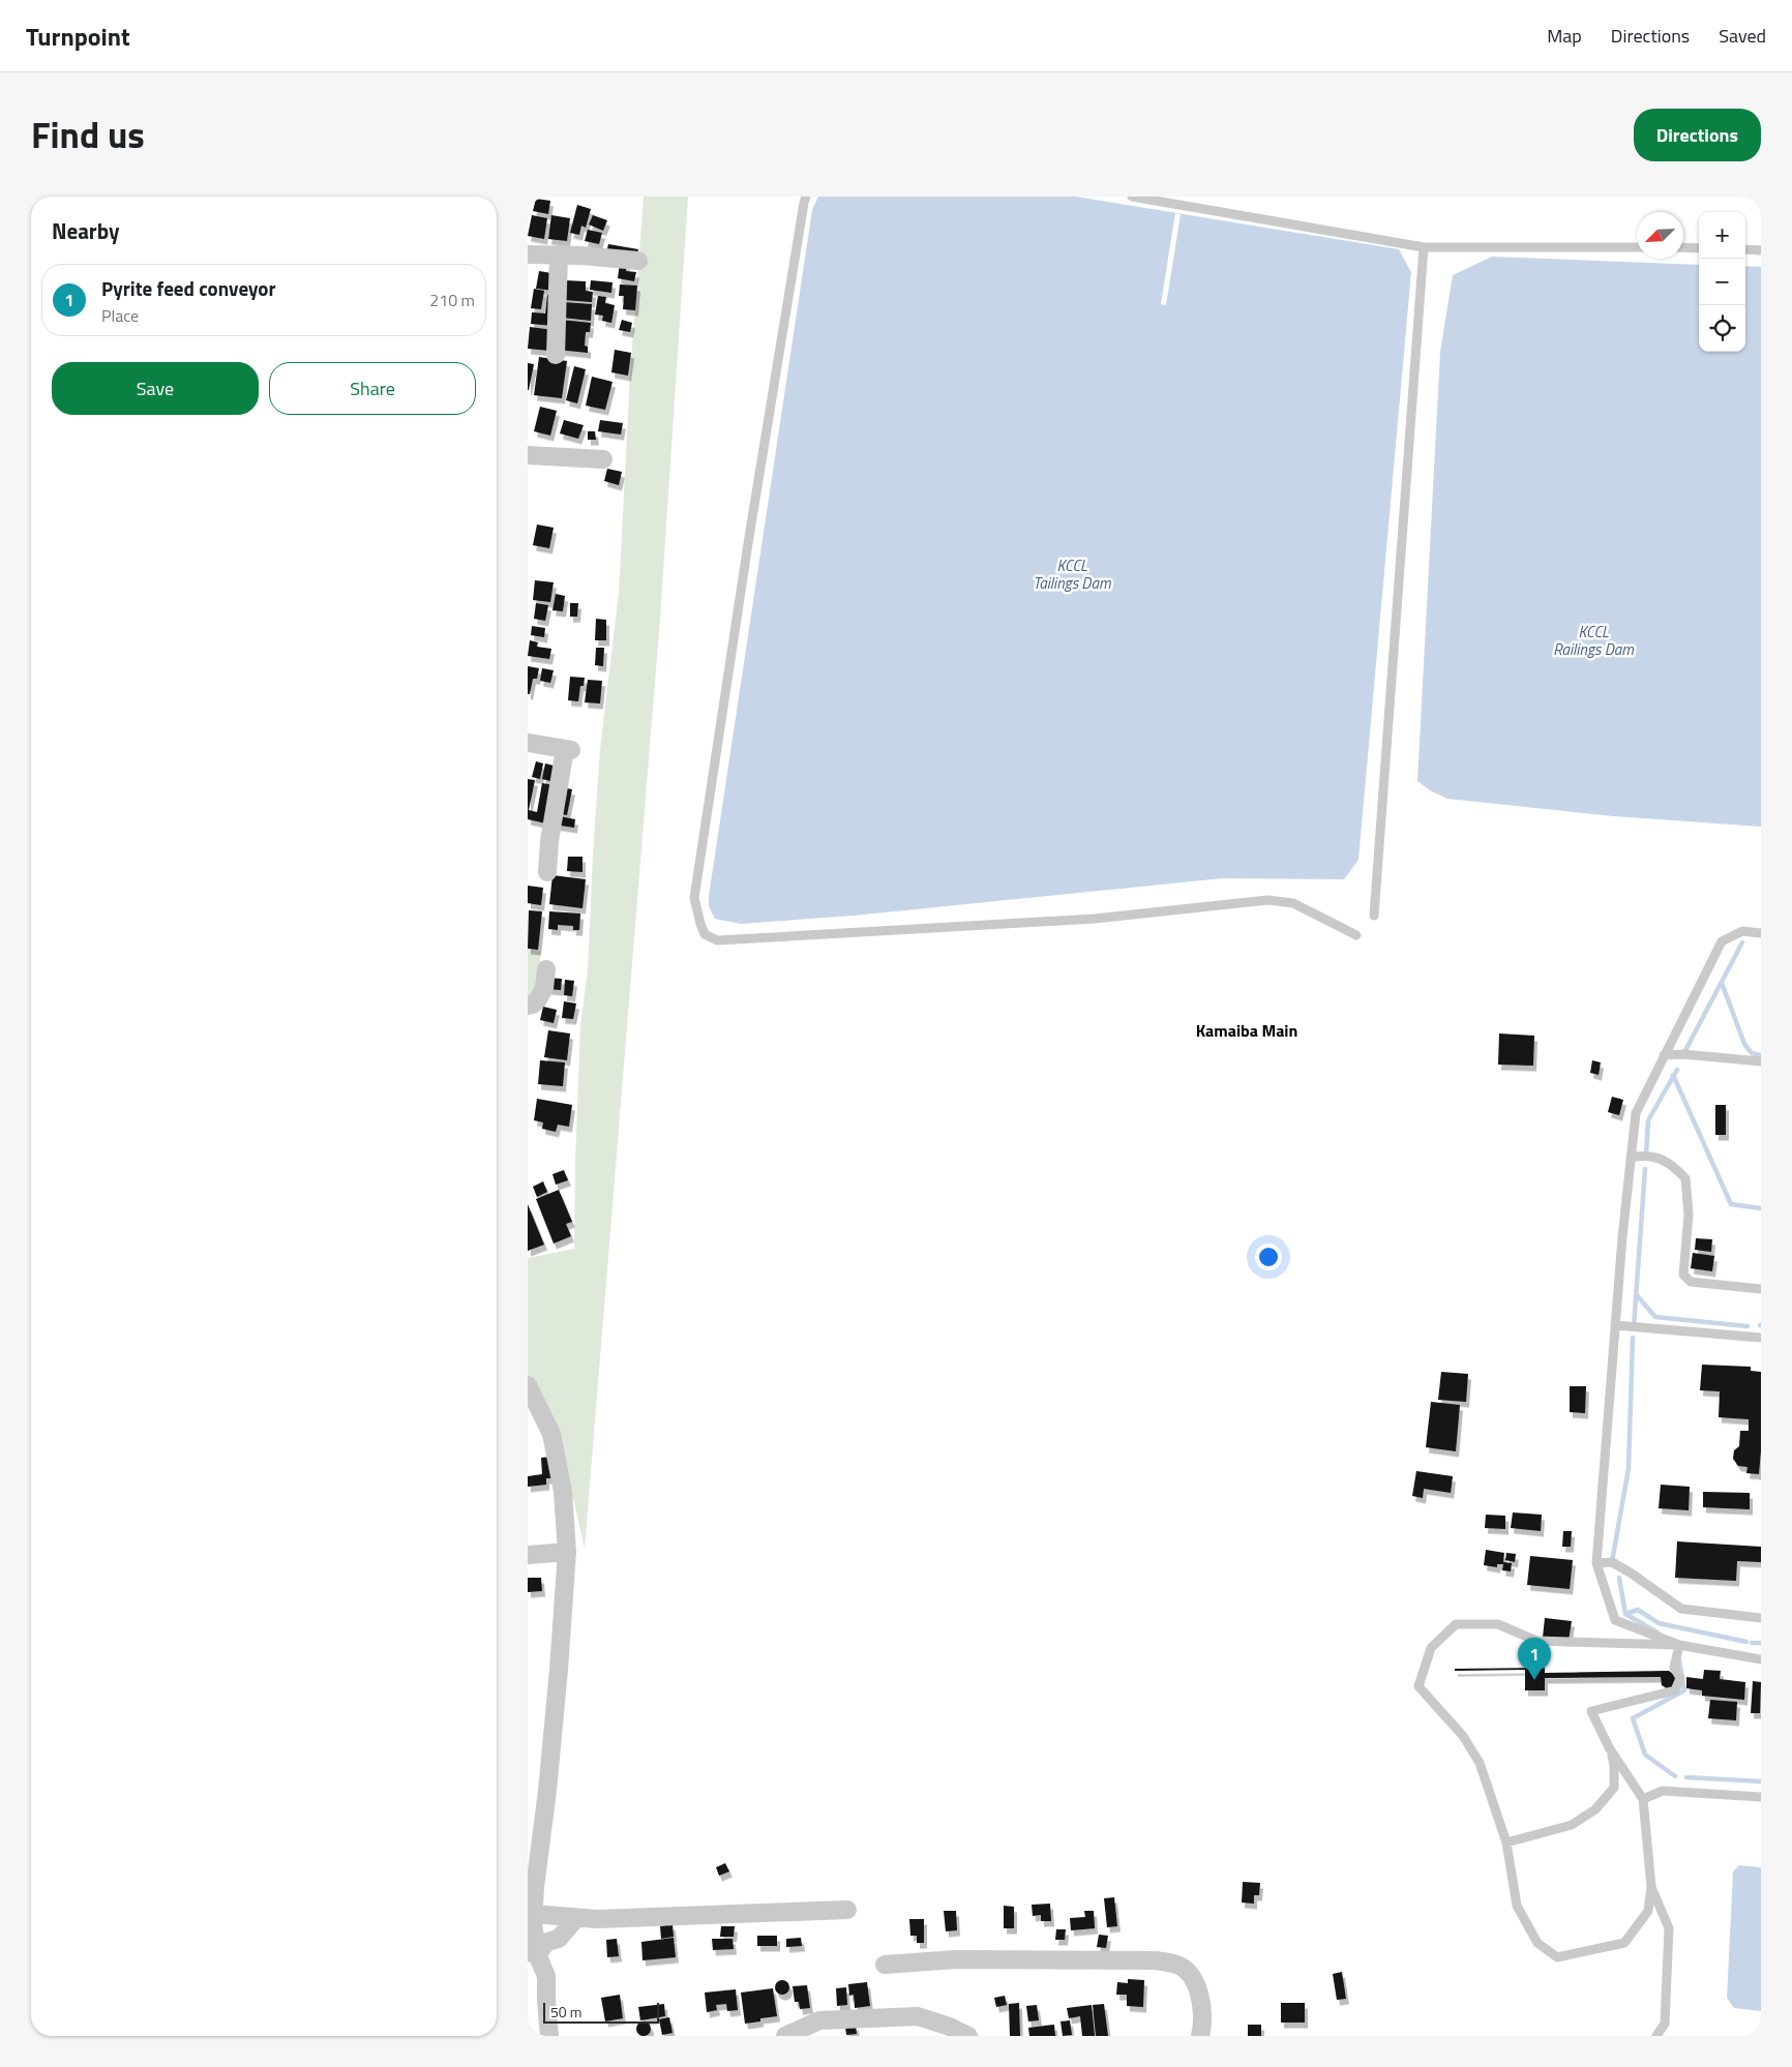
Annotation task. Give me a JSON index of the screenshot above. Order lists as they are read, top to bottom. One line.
{"districts":["Kamaiba Main"],"water":["KCCL Tailings Dam","KCCL Railings Dam"],"scale_bar":"50 m","north":"bottom left","page":{"header":"Turnpoint","nav":["Map","Directions","Saved"],"title":"Find us","buttons":["Directions",["Save","Share"]],"heading":"Nearby","map_buttons":["+","−"],"list":[{"mark":"1","name":"Pyrite feed conveyor","note":"Place","value":"210 m"}],"pins":"1","scale":"50 m"}}
